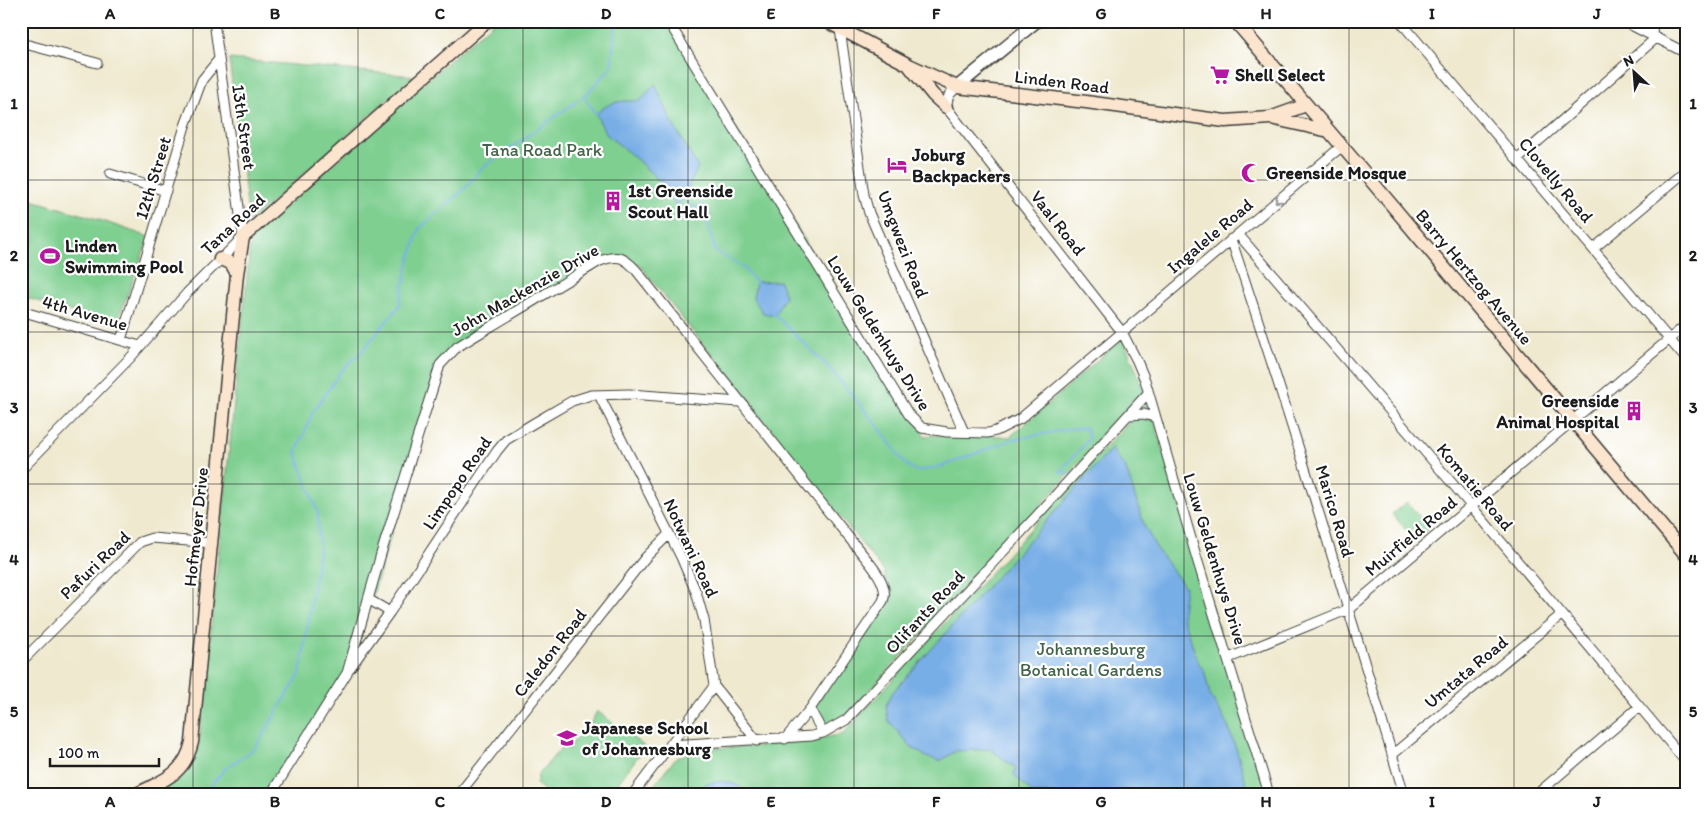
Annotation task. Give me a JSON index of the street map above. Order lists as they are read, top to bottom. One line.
{"streets":{"main road":["Linden Road","Tana Road","Barry Hertzog Avenue","Hofmeyer Drive"],"street":["13th Street","12th Street","Clovelly Road","Vaal Road","Ingalele Road","Umgwezi Road","John Mackenzie Drive","4th Avenue","Louw Geldenhuys Drive","Limpopo Road","Komatie Road","Marico Road","Muirfield Road","Notwani Road","Pafuri Road","Olifants Road","Caledon Road","Umtata Road"]},"crossings":[["Linden Road","Umgwezi Road"],["Linden Road","Barry Hertzog Avenue"],["13th Street","12th Street"],["13th Street","Tana Road"],["13th Street","Hofmeyer Drive"],["12th Street","4th Avenue"],["Clovelly Road","Muirfield Road"],["Vaal Road","Ingalele Road"],["Vaal Road","Louw Geldenhuys Drive"],["Tana Road","4th Avenue"],["Tana Road","Hofmeyer Drive"],["Ingalele Road","Barry Hertzog Avenue"],["Ingalele Road","Louw Geldenhuys Drive"],["Ingalele Road","Komatie Road"],["Ingalele Road","Marico Road"],["Umgwezi Road","Louw Geldenhuys Drive"],["Barry Hertzog Avenue","Muirfield Road"],["John Mackenzie Drive","Limpopo Road"],["John Mackenzie Drive","Olifants Road"],["Louw Geldenhuys Drive","Muirfield Road"],["Louw Geldenhuys Drive","Olifants Road"],["Limpopo Road","Notwani Road"],["Komatie Road","Marico Road"],["Komatie Road","Muirfield Road"],["Komatie Road","Umtata Road"],["Marico Road","Muirfield Road"],["Marico Road","Umtata Road"],["Hofmeyer Drive","Pafuri Road"],["Notwani Road","Olifants Road"],["Notwani Road","Caledon Road"]],"one_way":["Ingalele Road"],"parks":["Tana Road Park","Johannesburg Botanical Gardens"],"places":{"supermarket":["Shell Select"],"hotel":["Joburg Backpackers"],"mosque":["Greenside Mosque"],"building":["1st Greenside Scout Hall","Greenside Animal Hospital"],"sports":["Linden Swimming Pool"],"school or university":["Japanese School of Johannesburg"]},"scale_bar":"100 m","north":"top left","grid":{"columns":["A","B","C","D","E","F","G","H","I","J"],"rows":["1","2","3","4","5"]}}
